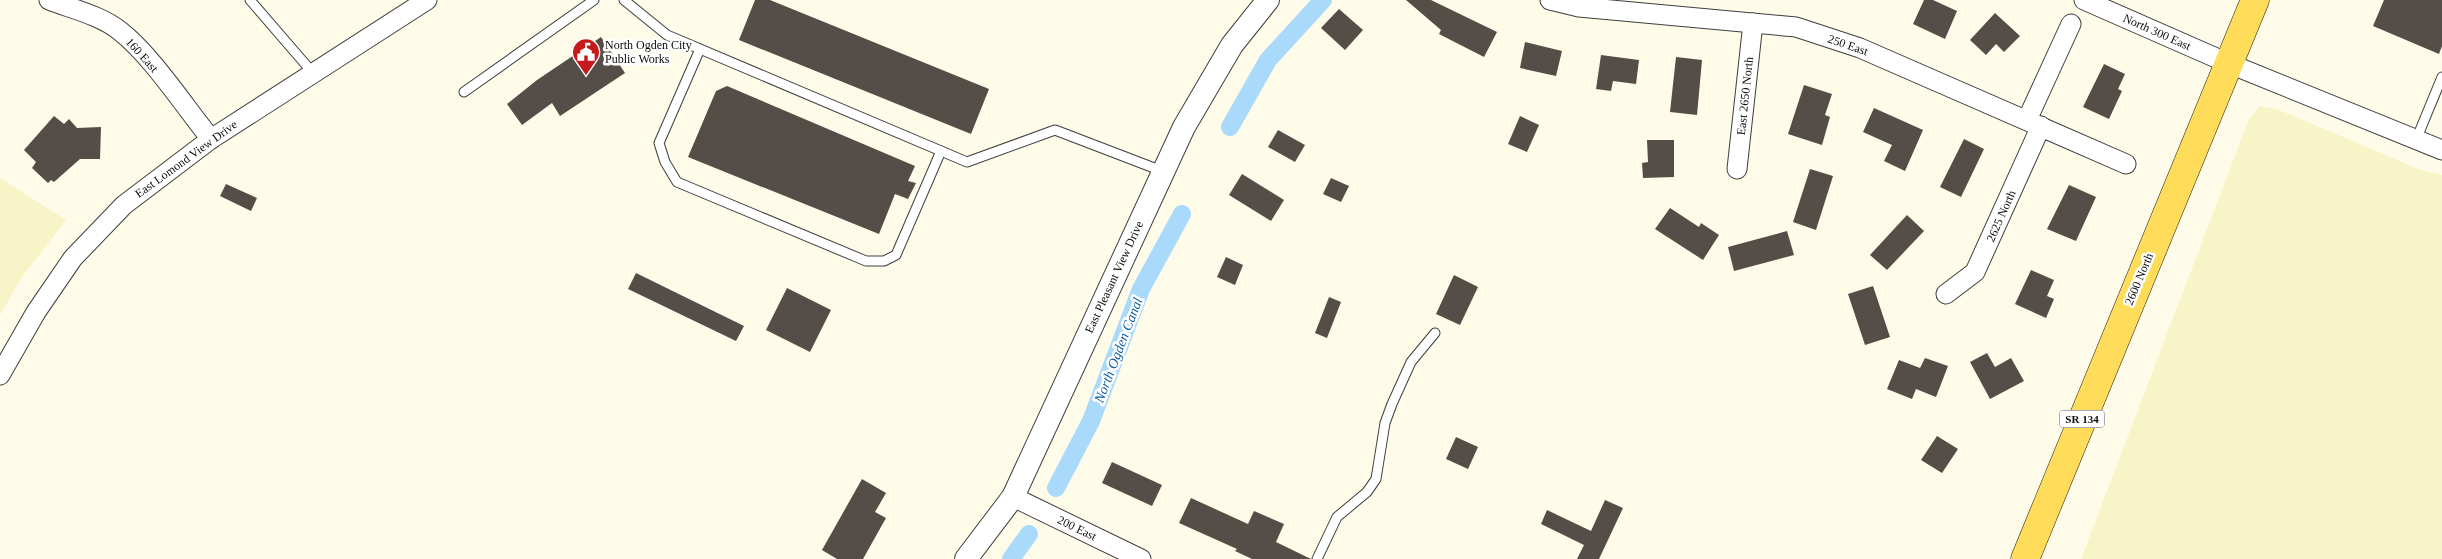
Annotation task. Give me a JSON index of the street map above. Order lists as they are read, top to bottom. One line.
{"streets":{"main road":["2600 North","SR 134"],"street":["North 300 East","250 East","160 East","East 2650 North","East Lomond View Drive","2625 North","East Pleasant View Drive","200 East"]},"crossings":[["North 300 East","2600 North"],["250 East","East 2650 North"],["250 East","2625 North"],["160 East","East Lomond View Drive"],["East Pleasant View Drive","200 East"]],"water":["North Ogden Canal"],"places":{"public building":["North Ogden City Public Works"]}}
